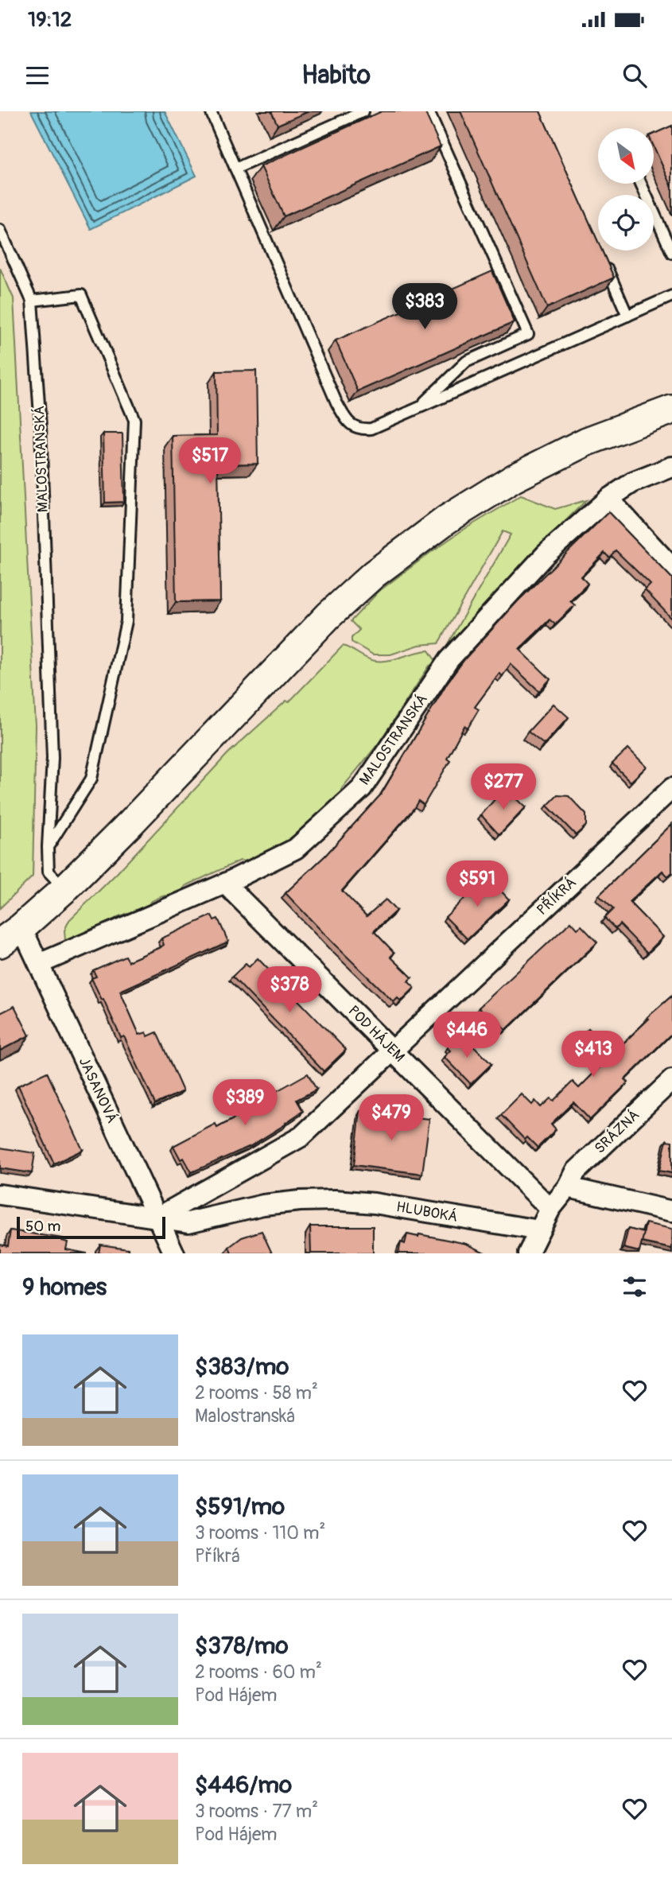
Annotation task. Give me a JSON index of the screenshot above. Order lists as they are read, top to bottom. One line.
{"streets":{"street":["MALOSTRANSKÁ","PŘÍKRÁ","POD HÁJEM","JASANOVÁ","SRÁZNÁ","HLUBOKÁ"]},"crossings":[["MALOSTRANSKÁ","POD HÁJEM"],["MALOSTRANSKÁ","JASANOVÁ"],["PŘÍKRÁ","POD HÁJEM"],["JASANOVÁ","HLUBOKÁ"]],"scale_bar":"50 m","north":"bottom right","page":{"status":"19:12","header":"Habito","price":["$383","$517","$277","$591","$378","$446","$413","$389","$479"],"scale":"50 m","heading":"9 homes","list":[{"name":"$383/mo","note":"2 rooms · 58 m² · Malostranská"},{"name":"$591/mo","note":"3 rooms · 110 m² · Příkrá"},{"name":"$378/mo","note":"2 rooms · 60 m² · Pod Hájem"},{"name":"$446/mo","note":"3 rooms · 77 m² · Pod Hájem"}]}}
